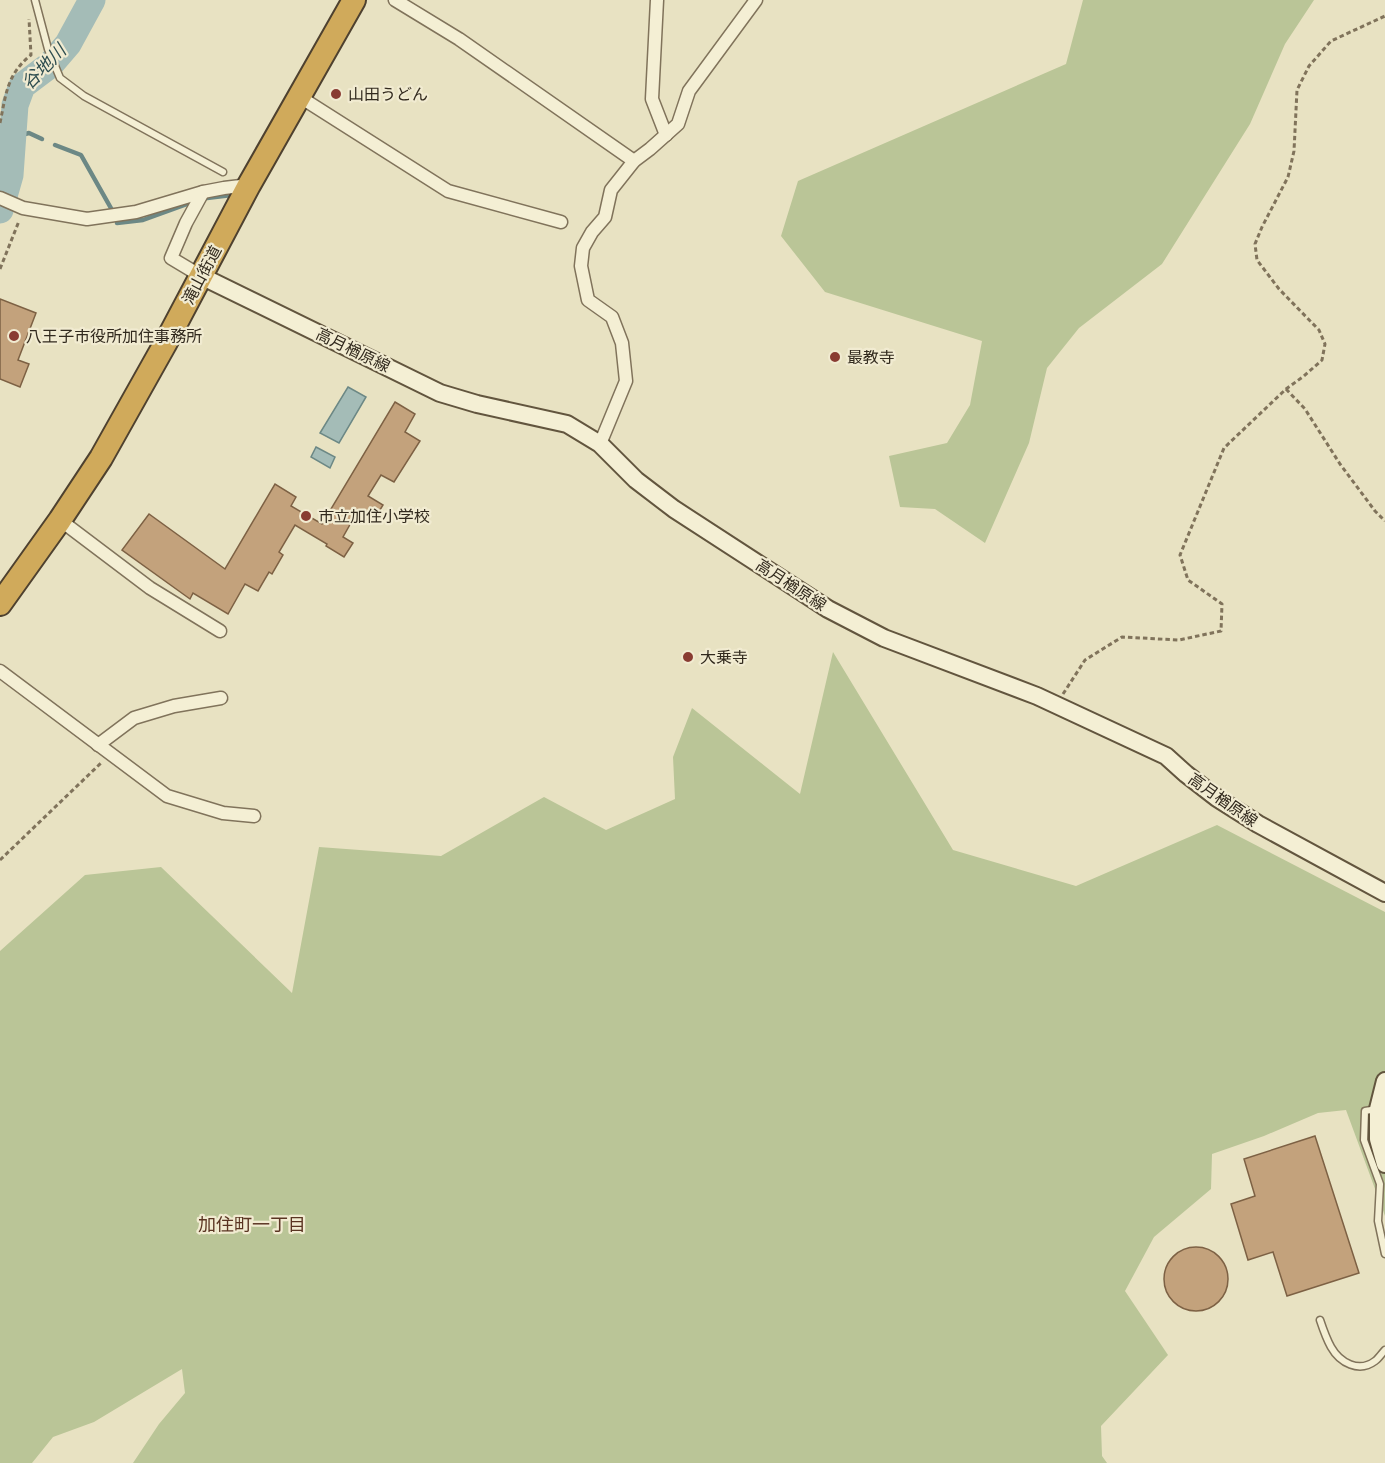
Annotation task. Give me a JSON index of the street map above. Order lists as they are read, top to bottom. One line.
{"streets":{"highway":["滝山街道"],"main road":["高月楢原線"]},"crossings":[["滝山街道","高月楢原線"]],"districts":["加住町一丁目"],"water":["谷地川"],"places":["山田うどん","八王子市役所加住事務所","最教寺","市立加住小学校","大乗寺"]}
